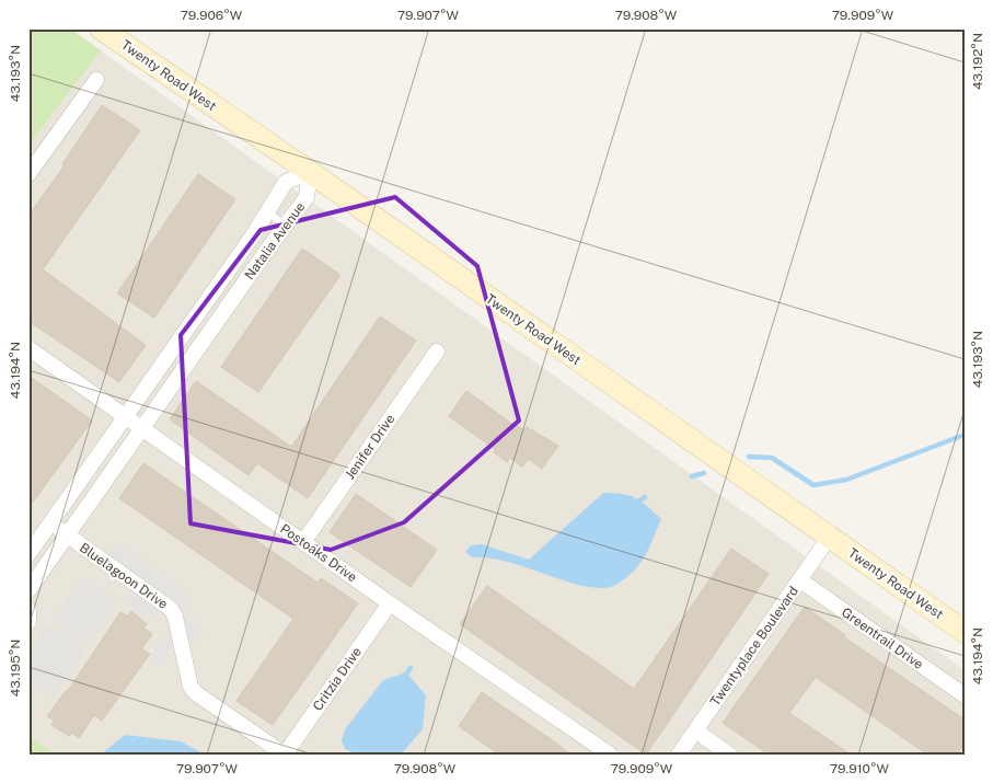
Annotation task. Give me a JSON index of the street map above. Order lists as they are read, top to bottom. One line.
{"streets":{"street":["Twenty Road West","Natalia Avenue","Jenifer Drive","Postoaks Drive","Bluelagoon Drive","Greentrail Drive","Twentyplace Boulevard","Critzia Drive"]},"crossings":[["Twenty Road West","Natalia Avenue"],["Twenty Road West","Twentyplace Boulevard"],["Natalia Avenue","Postoaks Drive"],["Natalia Avenue","Bluelagoon Drive"],["Jenifer Drive","Postoaks Drive"],["Postoaks Drive","Critzia Drive"],["Bluelagoon Drive","Critzia Drive"],["Greentrail Drive","Twentyplace Boulevard"]],"coordinates":["79.906°W","79.907°W","79.908°W","79.909°W","43.192°N","43.193°N","43.194°N","43.195°N","79.910°W"]}
